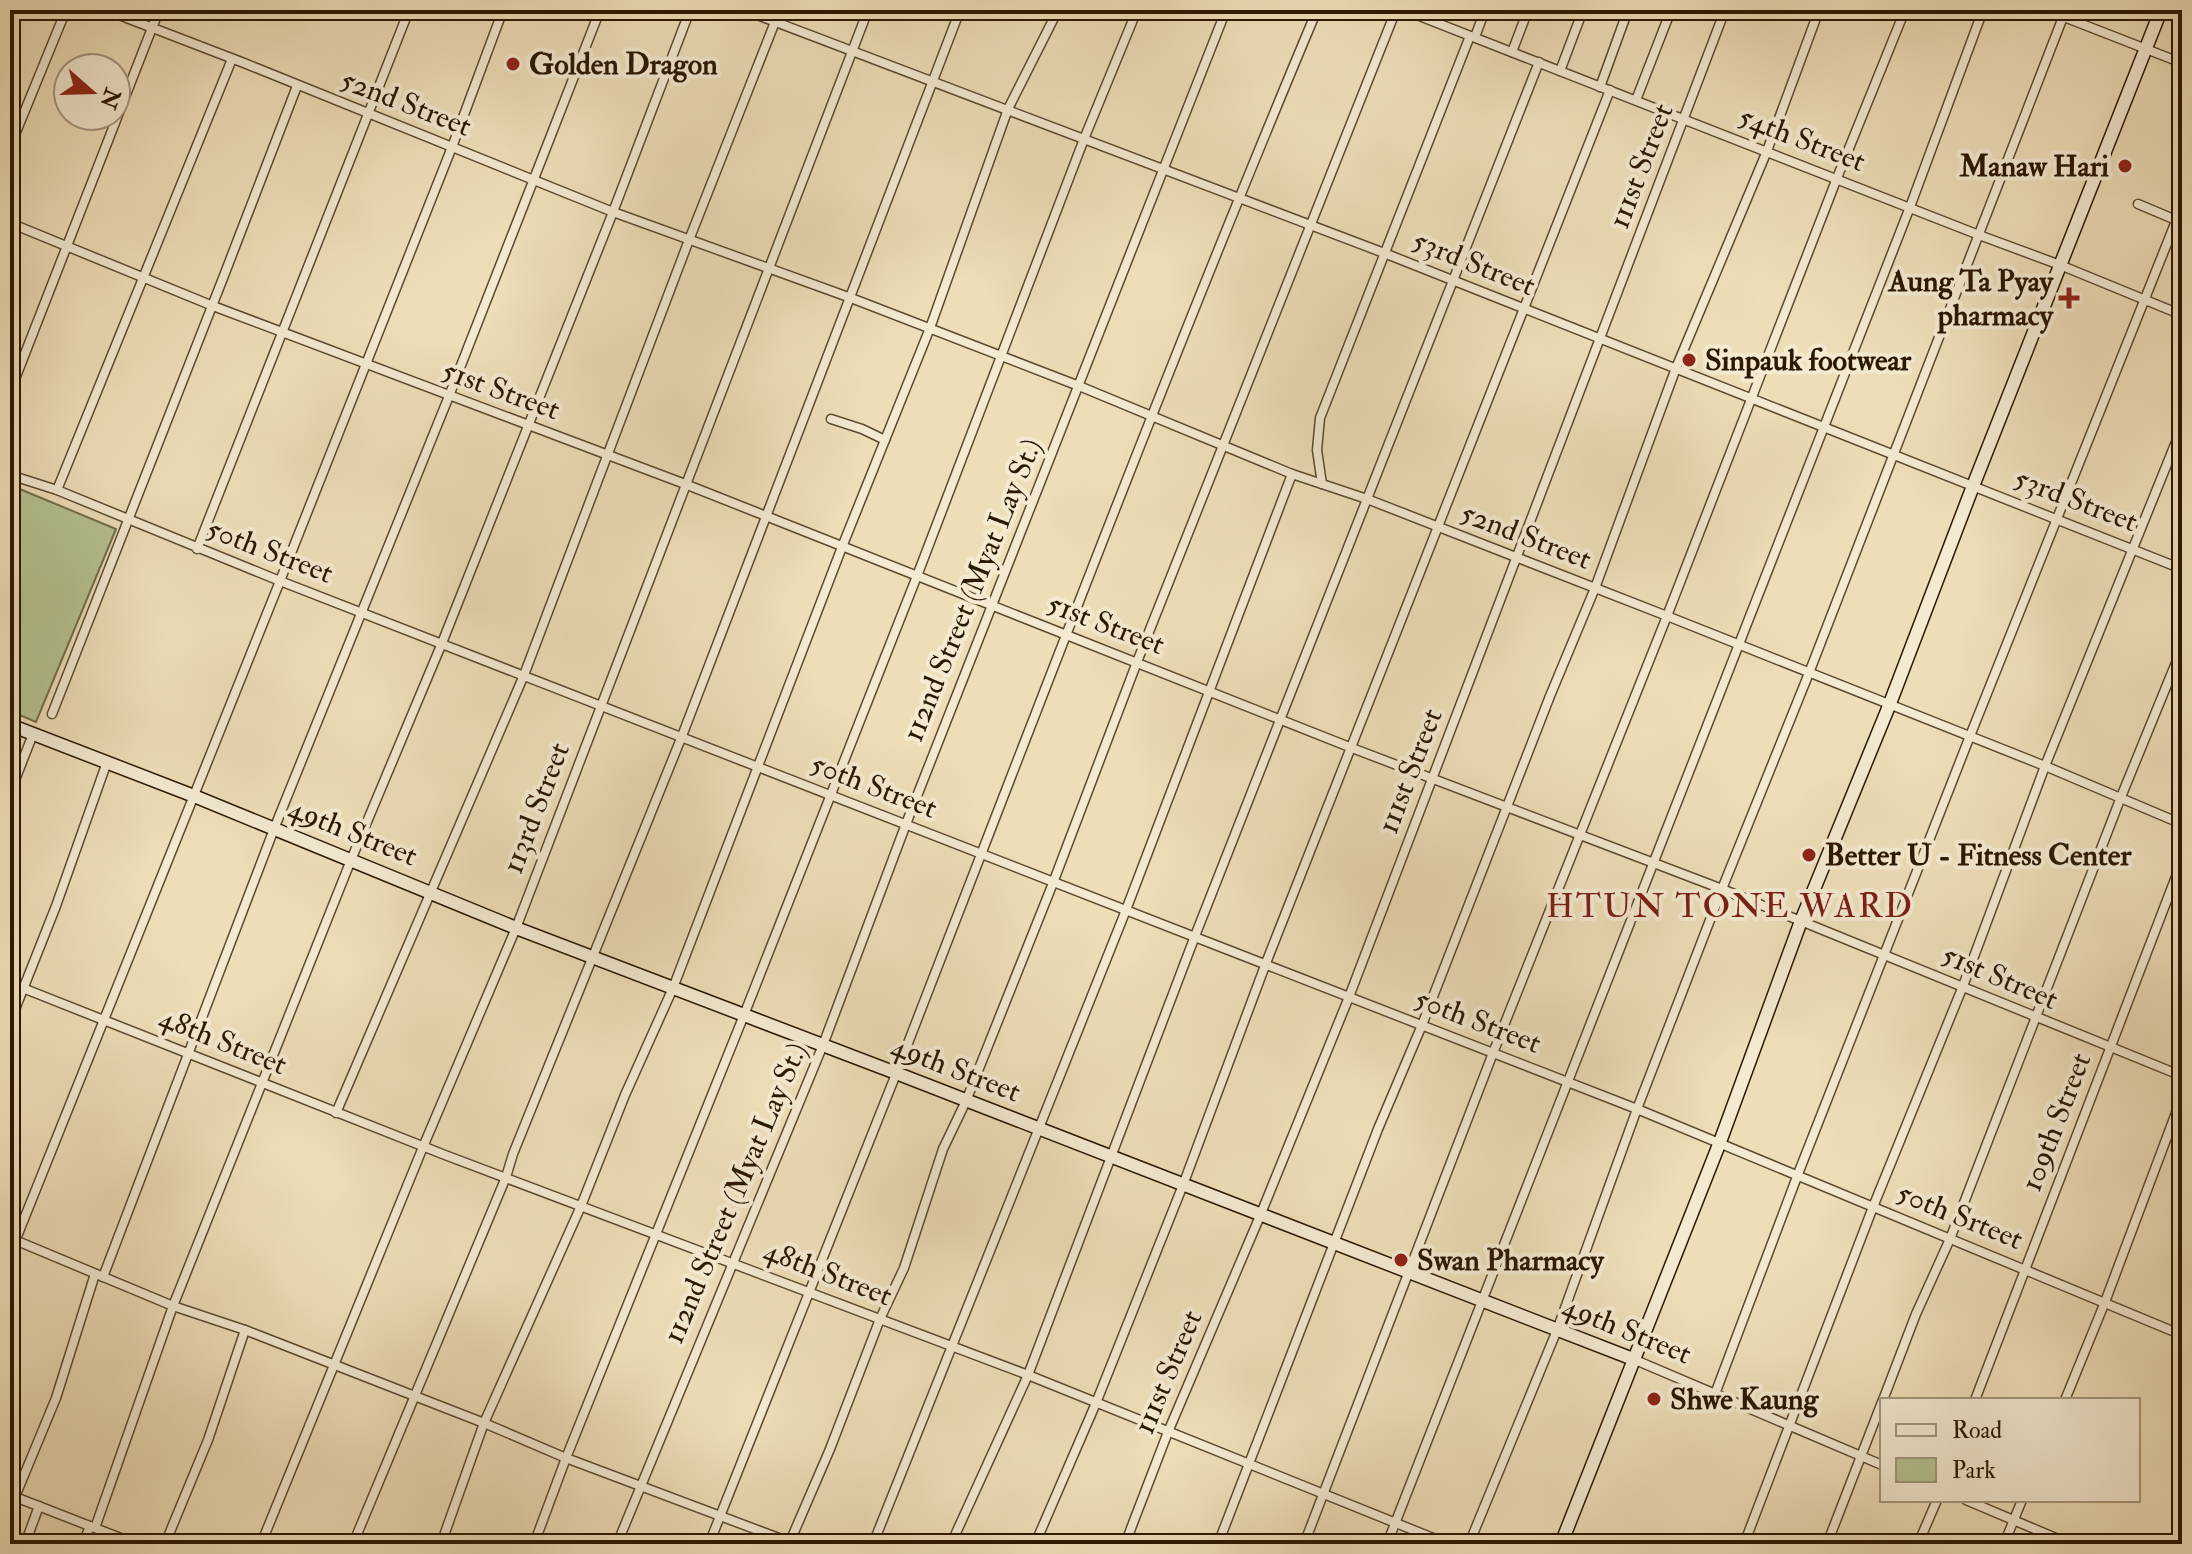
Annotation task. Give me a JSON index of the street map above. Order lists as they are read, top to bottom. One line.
{"streets":{"main road":["49th Street"],"street":["52nd Street","54th Street","111st Street","53rd Street","51st Street","50th Street","112nd Street (Myat Lay St.)","113rd Street","48th Street","109th Street","50th Srteet"]},"crossings":[["52nd Street","111st Street"],["52nd Street","112nd Street (Myat Lay St.)"],["52nd Street","113rd Street"],["54th Street","111st Street"],["111st Street","53rd Street"],["111st Street","51st Street"],["111st Street","50th Street"],["111st Street","49th Street"],["111st Street","48th Street"],["53rd Street","112nd Street (Myat Lay St.)"],["53rd Street","113rd Street"],["51st Street","112nd Street (Myat Lay St.)"],["51st Street","113rd Street"],["51st Street","109th Street"],["50th Street","112nd Street (Myat Lay St.)"],["50th Street","113rd Street"],["50th Street","50th Srteet"],["112nd Street (Myat Lay St.)","49th Street"],["112nd Street (Myat Lay St.)","48th Street"],["113rd Street","49th Street"],["113rd Street","48th Street"],["109th Street","50th Srteet"]],"districts":["HTUN TONE WARD"],"places":{"other":["Golden Dragon","Manaw Hari","Sinpauk footwear","Better U - Fitness Center","Swan Pharmacy","Shwe Kaung"],"health":["Aung Ta Pyay pharmacy"]},"legend":["Road","Park"],"north":"right"}
